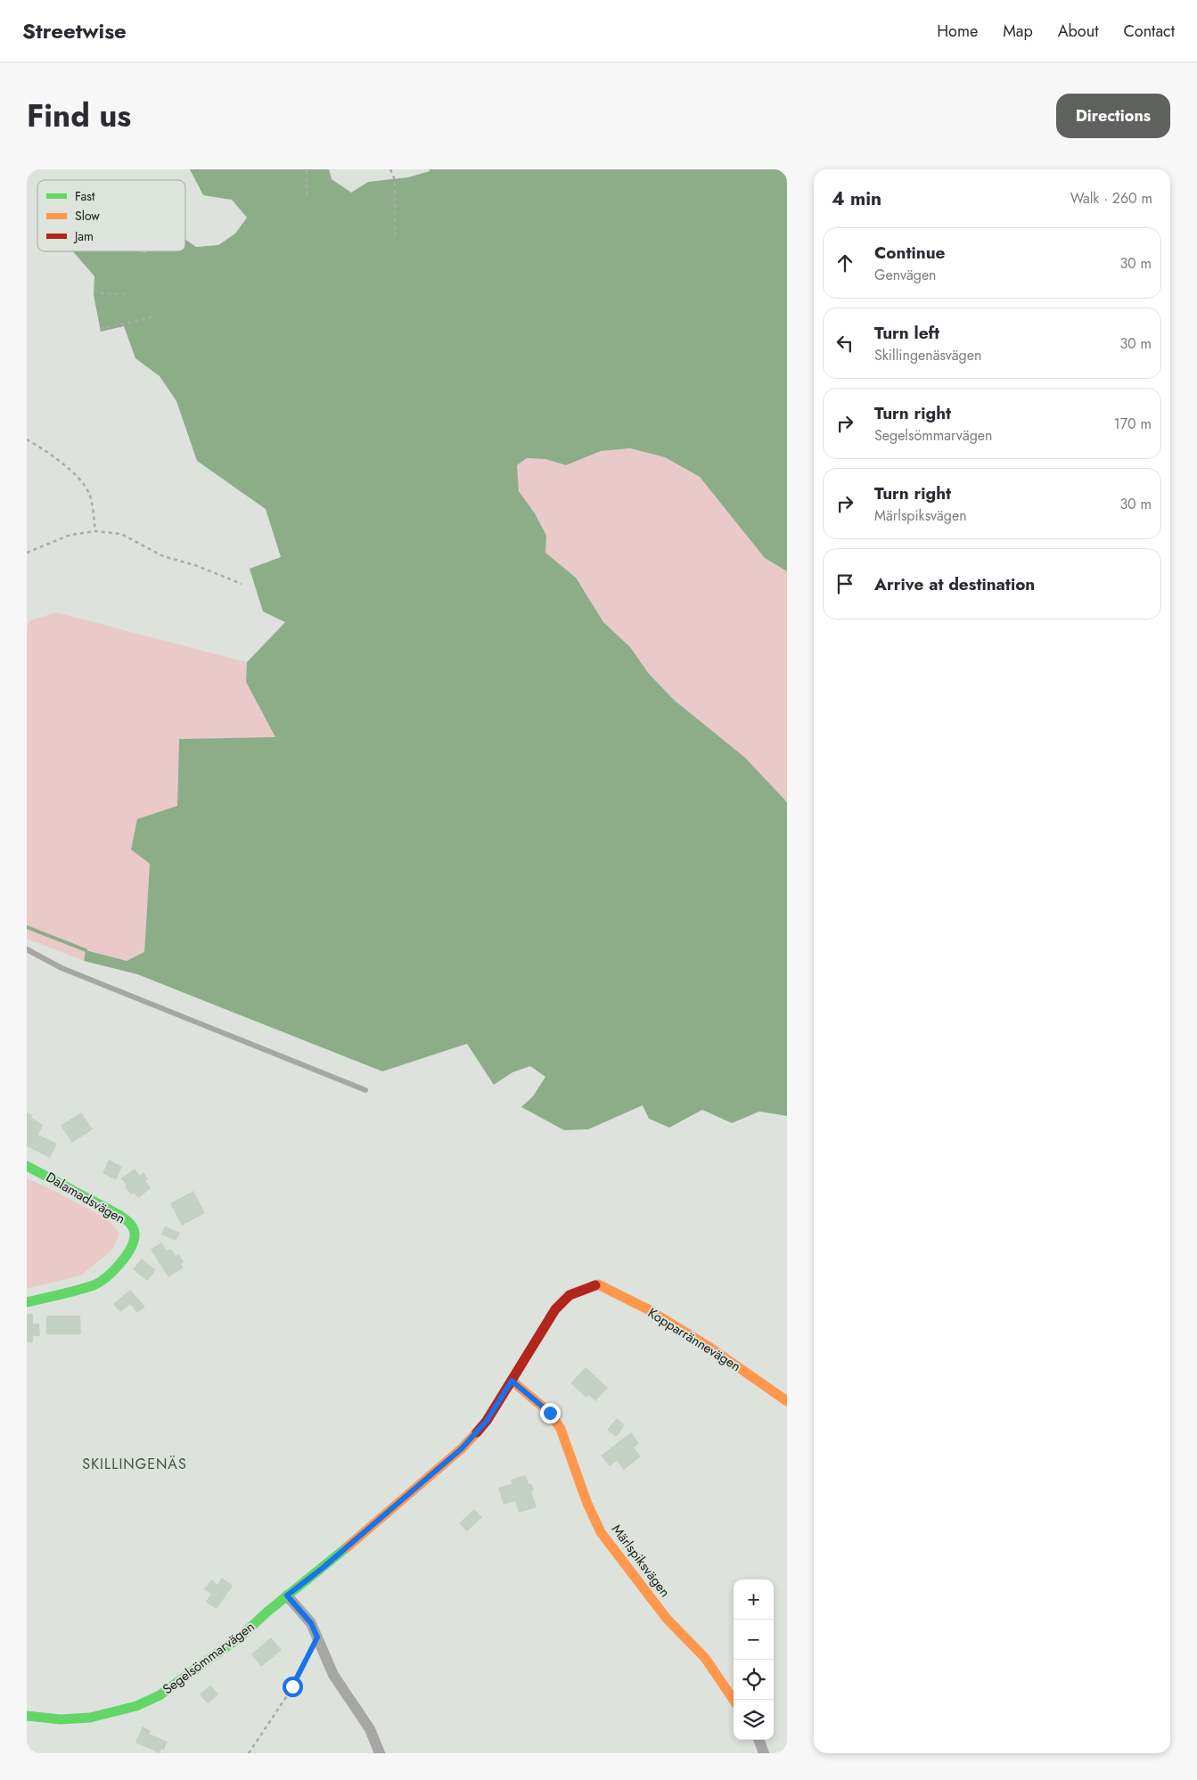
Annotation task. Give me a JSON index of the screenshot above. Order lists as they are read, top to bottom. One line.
{"streets":{"street":["Dalamadsvägen","Kopparrännevägen","Märlspiksvägen","Segelsömmarvägen"]},"crossings":[["Kopparrännevägen","Segelsömmarvägen"],["Märlspiksvägen","Segelsömmarvägen"]],"districts":["SKILLINGENÄS"],"legend":["Fast","Slow","Jam"],"page":{"header":"Streetwise","nav":["Home","Map","About","Contact"],"title":"Find us","buttons":"Directions","heading":["4 min","Walk · 260 m"],"list":[["Continue","Genvägen","30 m"],["Turn left","Skillingenäsvägen","30 m"],["Turn right","Segelsömmarvägen","170 m"],["Turn right","Märlspiksvägen","30 m"],"Arrive at destination"],"map_buttons":["+","−"]}}
